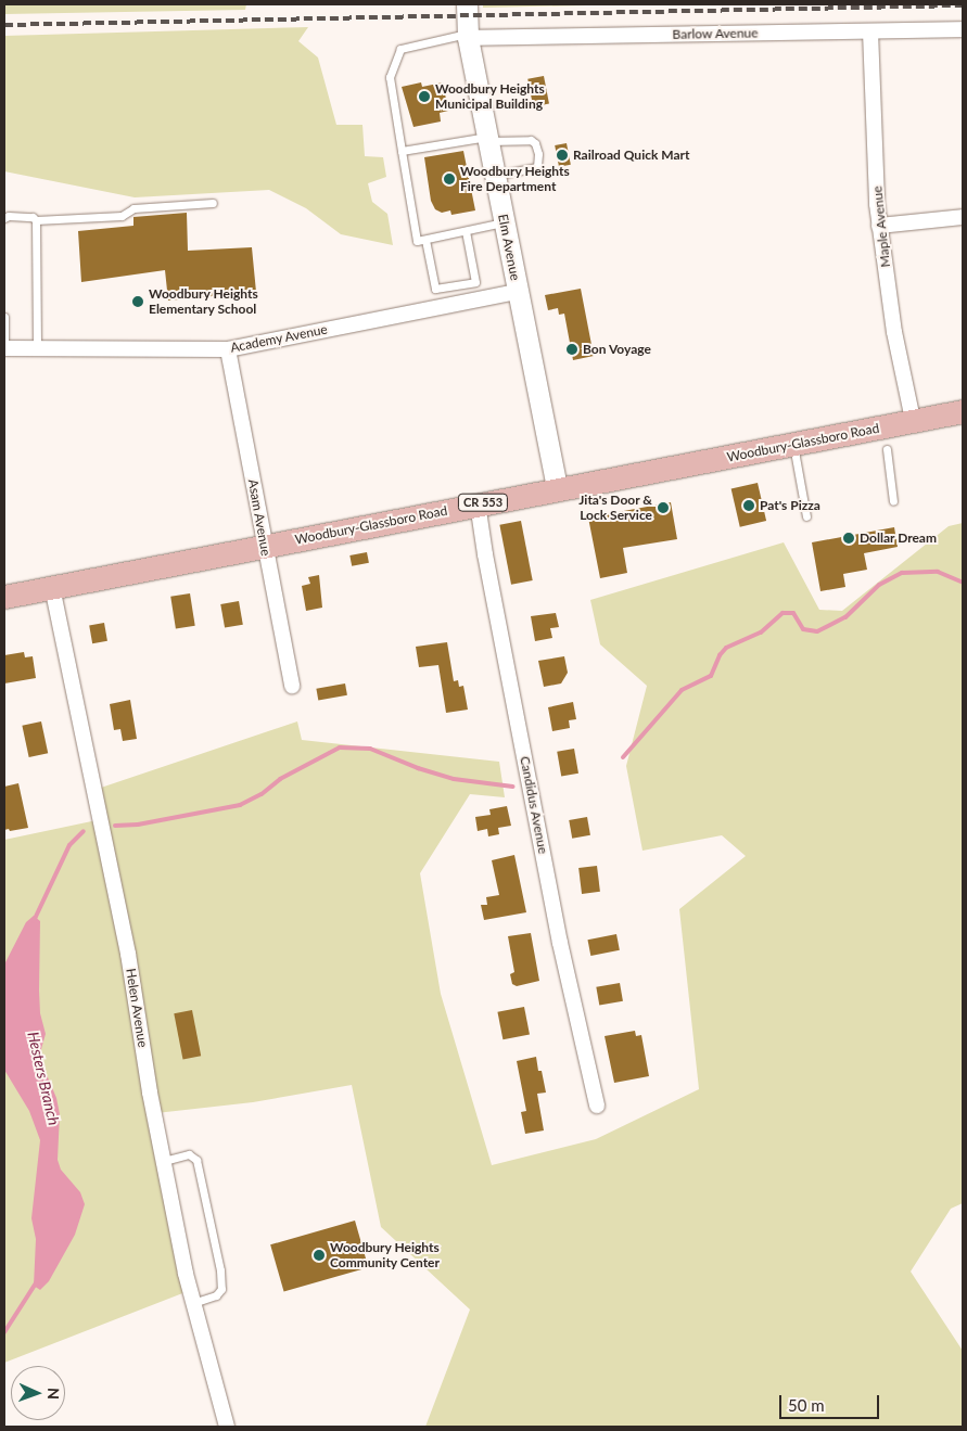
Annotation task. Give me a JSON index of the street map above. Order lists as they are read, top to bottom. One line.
{"streets":{"main road":["Elm Avenue","Woodbury-Glassboro Road","CR 553"],"street":["Barlow Avenue","Maple Avenue","Academy Avenue","Asam Avenue","Candidus Avenue","Helen Avenue"]},"crossings":[["Barlow Avenue","Maple Avenue"],["Barlow Avenue","Elm Avenue"],["Maple Avenue","Woodbury-Glassboro Road"],["Elm Avenue","Academy Avenue"],["Elm Avenue","Woodbury-Glassboro Road"],["Academy Avenue","Asam Avenue"],["Woodbury-Glassboro Road","Asam Avenue"],["Woodbury-Glassboro Road","Candidus Avenue"],["Woodbury-Glassboro Road","Helen Avenue"]],"water":["Hesters Branch"],"places":["Woodbury Heights Municipal Building","Railroad Quick Mart","Woodbury Heights Fire Department","Woodbury Heights Elementary School","Bon Voyage","Pat's Pizza","Jita's Door & Lock Service","Dollar Dream","Woodbury Heights Community Center"],"scale_bar":"50 m","north":"right"}
